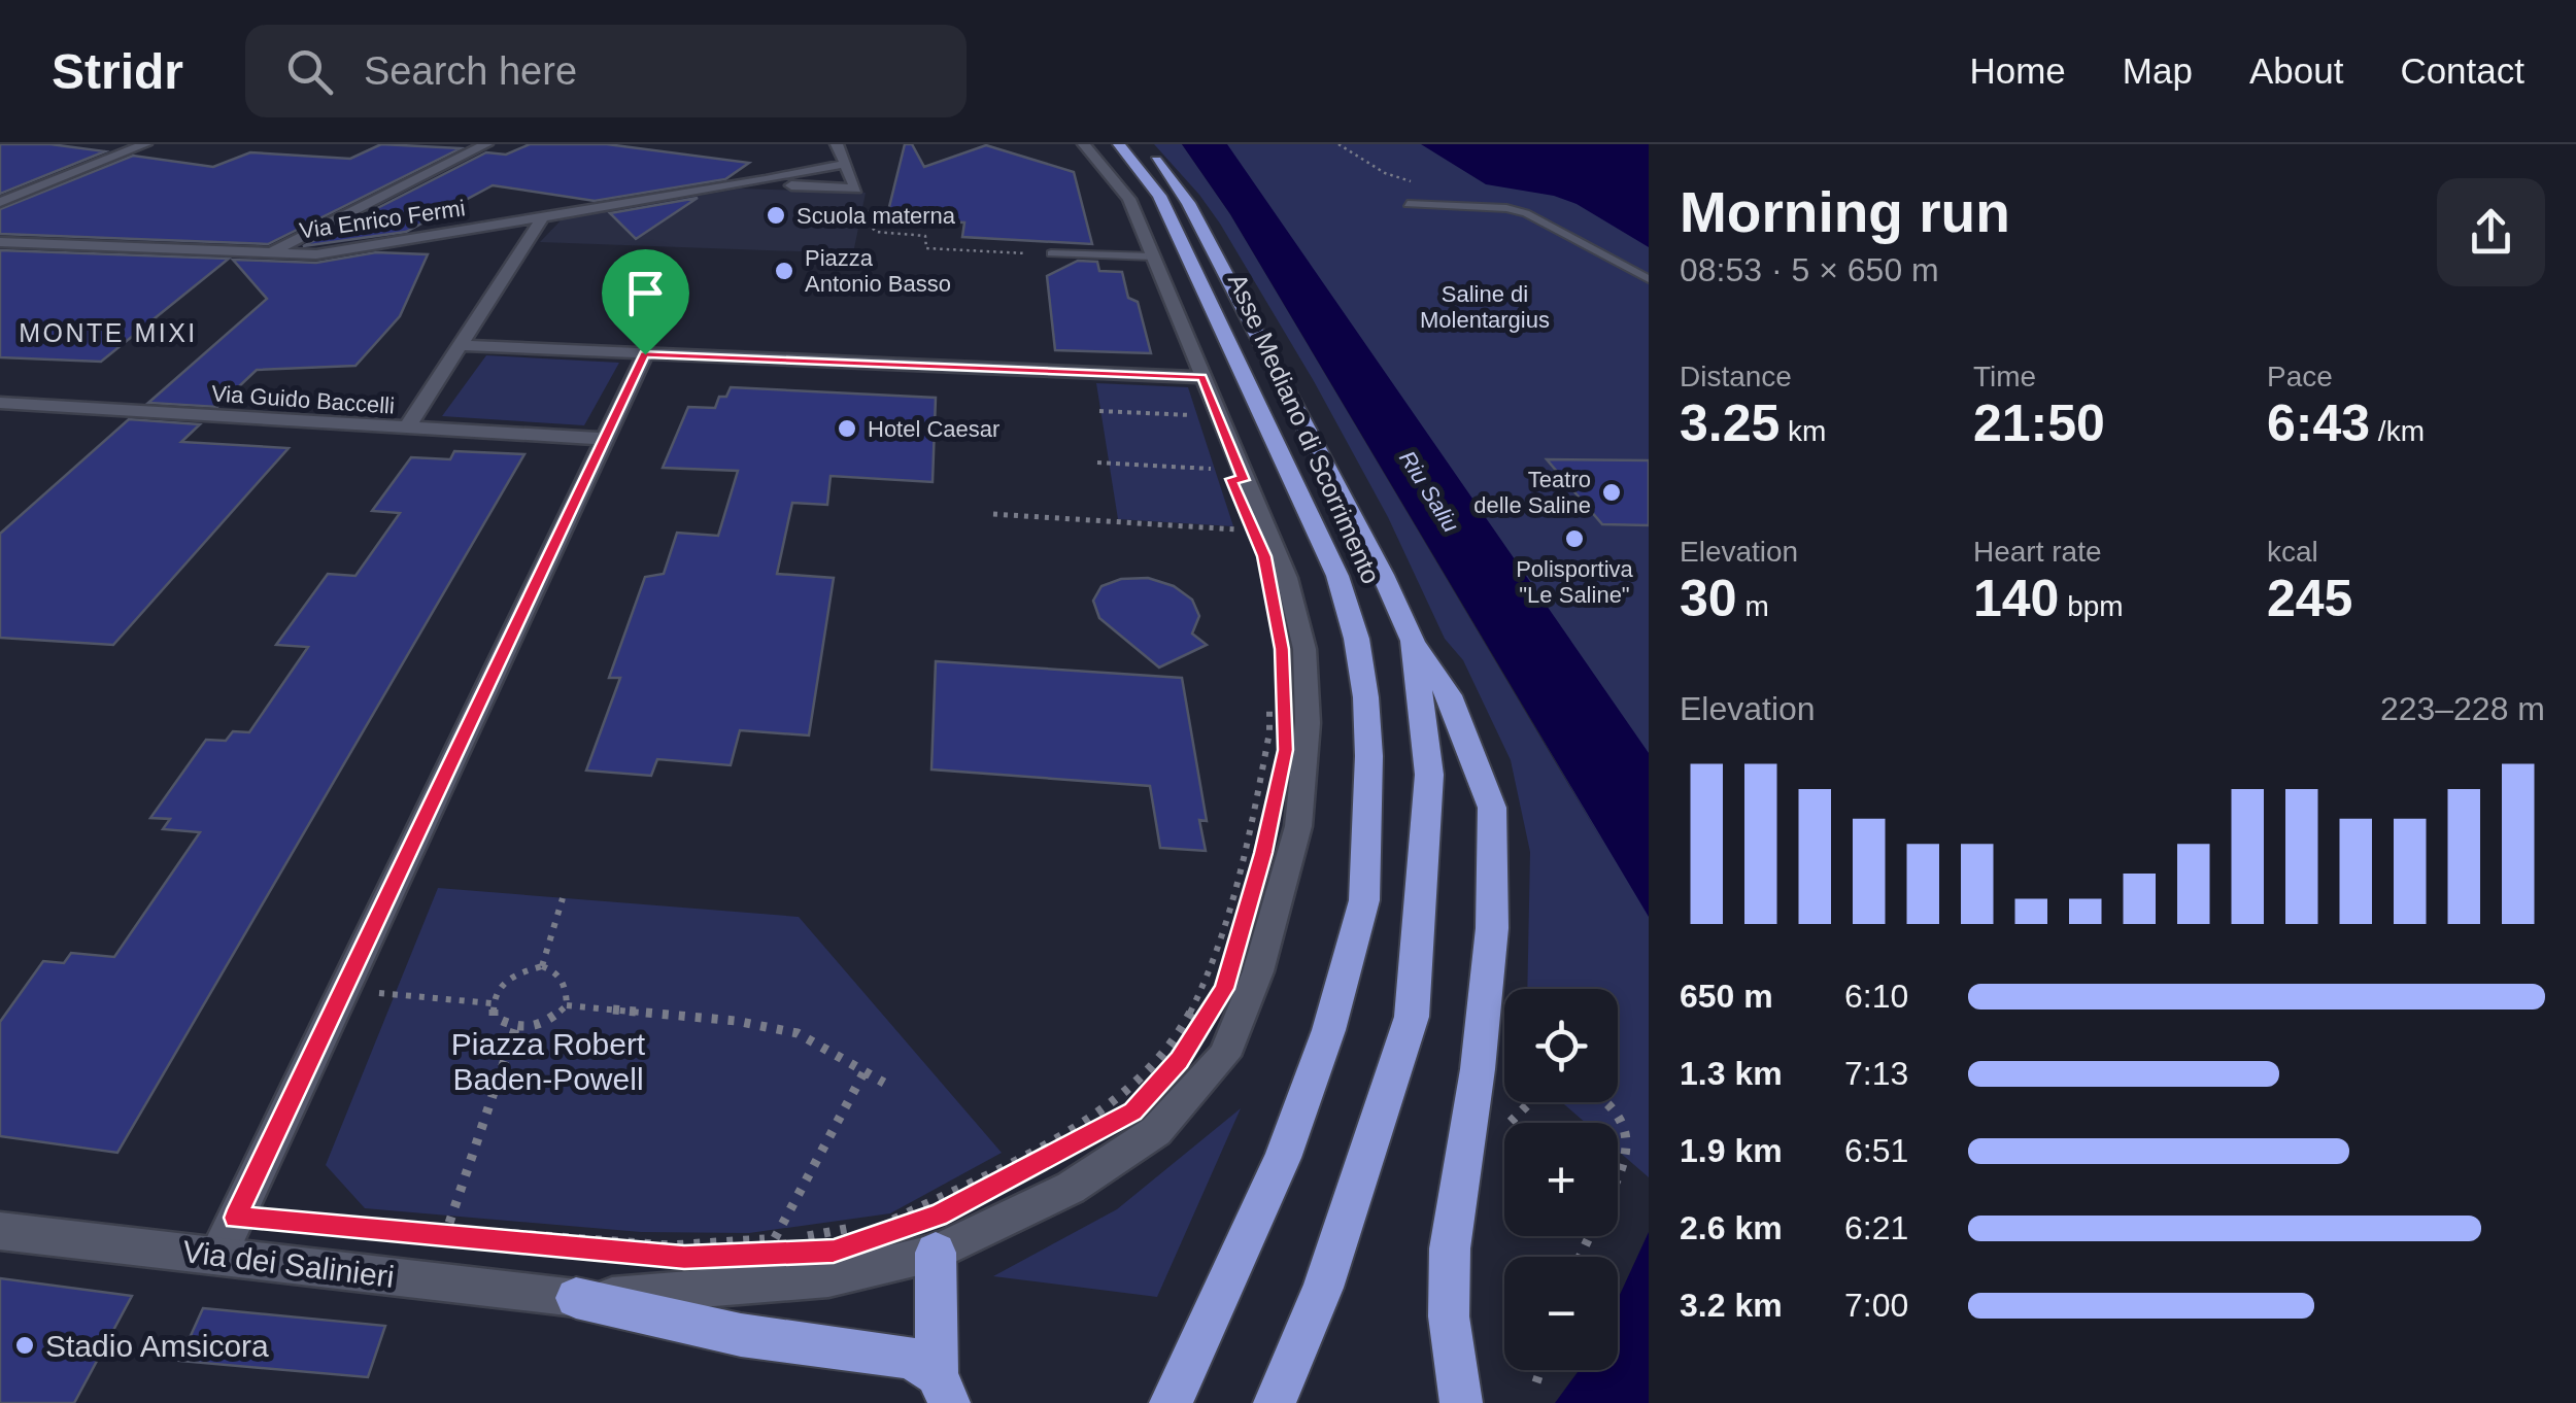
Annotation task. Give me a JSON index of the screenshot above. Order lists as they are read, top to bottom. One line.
{"streets":{"highway":["Asse Mediano di Scorrimento"],"street":["Via Enrico Fermi","Via Guido Baccelli","Via dei Salinieri"]},"districts":["MONTE MIXI"],"water":["Riu Saliu"],"parks":["Saline di Molentargius","Piazza Robert Baden-Powell"],"places":["Scuola materna","Piazza Antonio Basso","Hotel Caesar","Teatro delle Saline","Polisportiva \"Le Saline\"","Stadio Amsicora"],"page":{"header":"Stridr","search":"Search here","nav":["Home","Map","About","Contact"],"heading":["Morning run","08:53 · 5 × 650 m"],"stats":[["Distance","3.25 km"],["Time","21:50"],["Pace","6:43 /km"],["Elevation","30 m"],["Heart rate","140 bpm"],["kcal","245"]],"chart":["Elevation","223–228 m"],"list":[{"name":"650 m","note":"6:10"},{"name":"1.3 km","note":"7:13"},{"name":"1.9 km","note":"6:51"},{"name":"2.6 km","note":"6:21"},{"name":"3.2 km","note":"7:00"}],"map_buttons":["+","−"]}}
